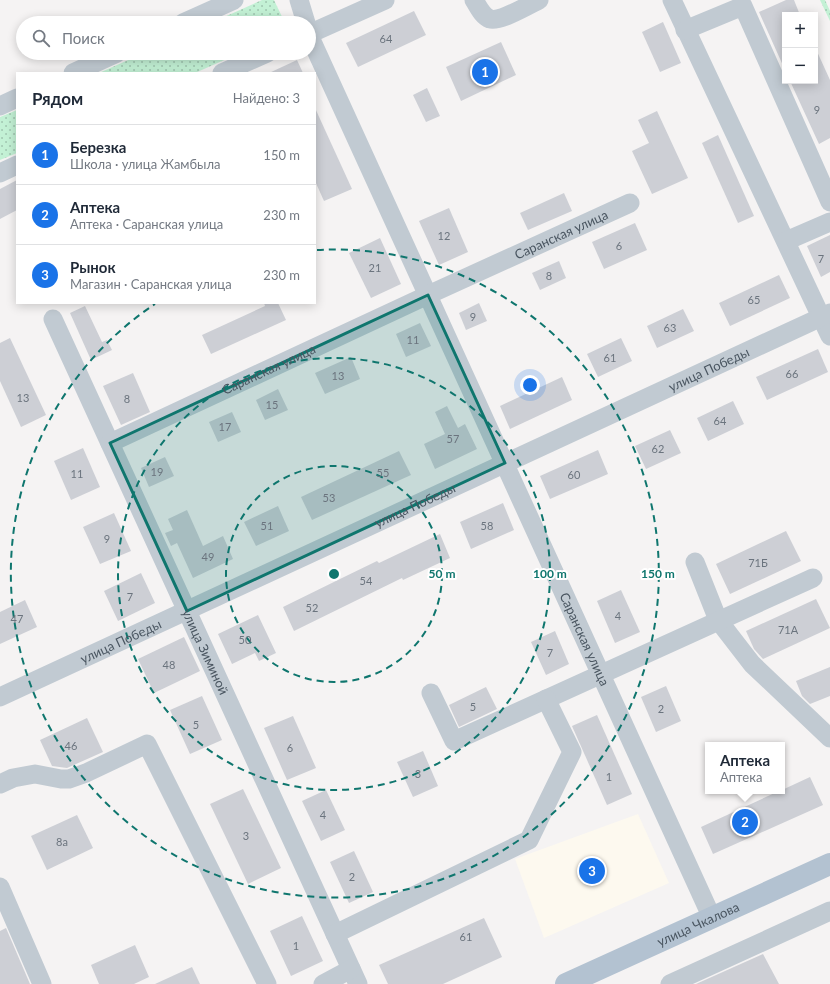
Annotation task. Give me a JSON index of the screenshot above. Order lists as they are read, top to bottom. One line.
{"streets":{"main road":["улица Чкалова"],"street":["Саранская улица","улица Победы","улица Зиминой"]},"crossings":[["Саранская улица","улица Победы"],["Саранская улица","улица Зиминой"],["Саранская улица","улица Чкалова"],["улица Победы","улица Зиминой"]],"house_numbers":["64","9","12","6","7","21","8","65","9","63","11","61","66","13","13","8","15","64","17","57","62","19","55","11","60","53","51","58","9","49","71Б","54","7","52","4","47","71А","50","7","48","5","2","5","46","6","3","1","4","3","8а","2","61","1"],"page":{"map_buttons":["+","−"],"search":"Поиск","pins":["1","2","3"],"heading":["Рядом","Найдено: 3"],"list":[{"mark":"1","name":"Березка","note":"Школа · улица Жамбыла","value":"150 m"},{"mark":"2","name":"Аптека","note":"Аптека · Саранская улица","value":"230 m"},{"mark":"3","name":"Рынок","note":"Магазин · Саранская улица","value":"230 m"}],"popup":["Аптека","Аптека"]},"rings":["50 m","100 m","150 m"]}
